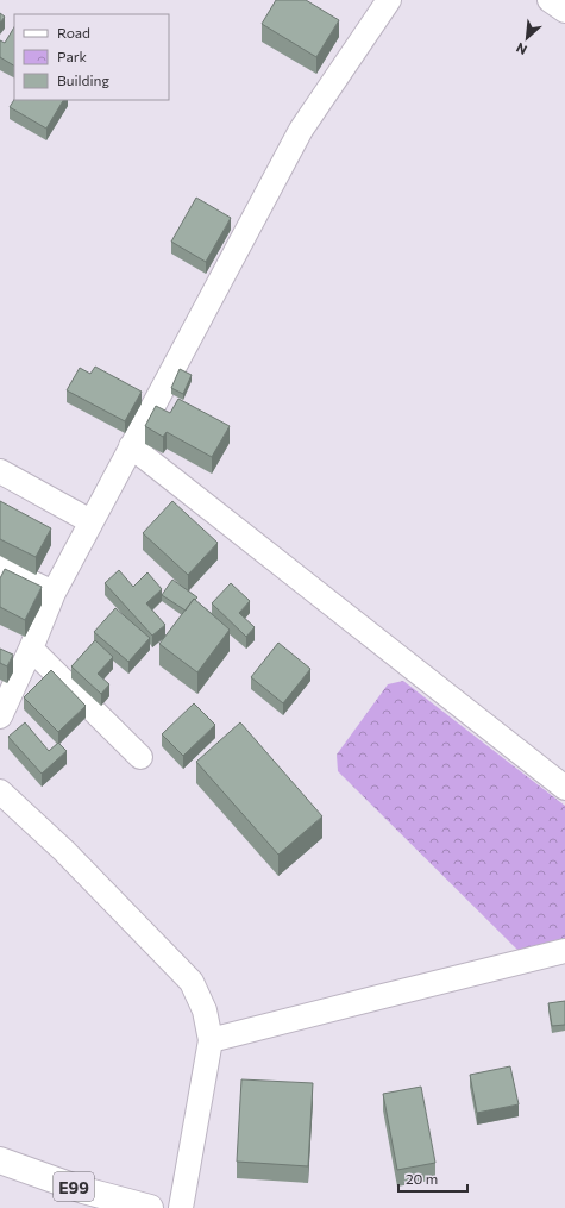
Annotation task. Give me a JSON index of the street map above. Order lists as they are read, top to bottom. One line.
{"streets":{"highway":["E99"]},"legend":["Road","Park","Building"],"scale_bar":"20 m","north":"bottom left"}
